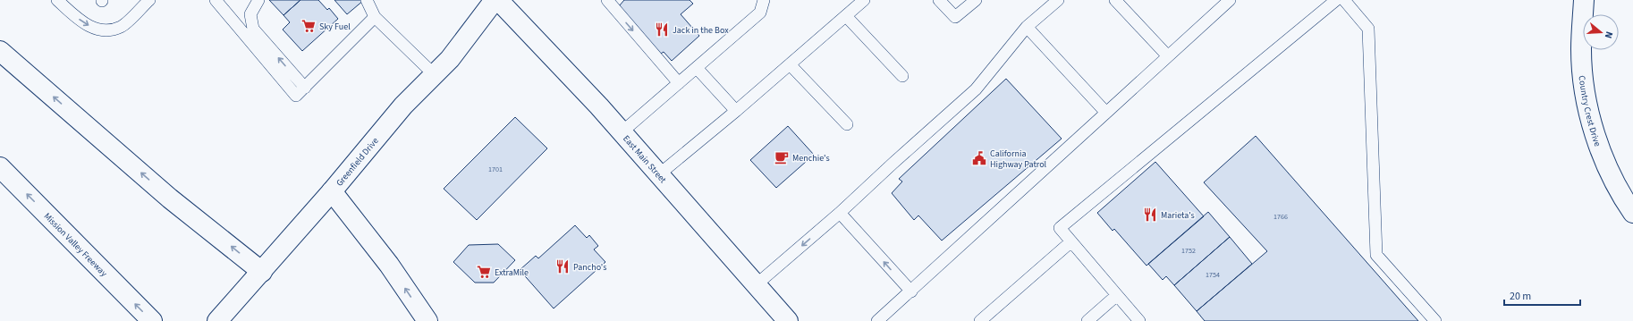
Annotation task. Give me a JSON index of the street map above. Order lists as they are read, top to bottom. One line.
{"streets":{"main road":["Country Crest Drive","East Main Street","Greenfield Drive","Mission Valley Freeway"]},"places":{"supermarket":["Sky Fuel","ExtraMile"],"restaurant":["Jack in the Box","Marieta's","Pancho's"],"cafe":["Menchie's"],"public building":["California Highway Patrol"]},"house_numbers":["1701","1766","1752","1754"],"scale_bar":"20 m","north":"right"}
